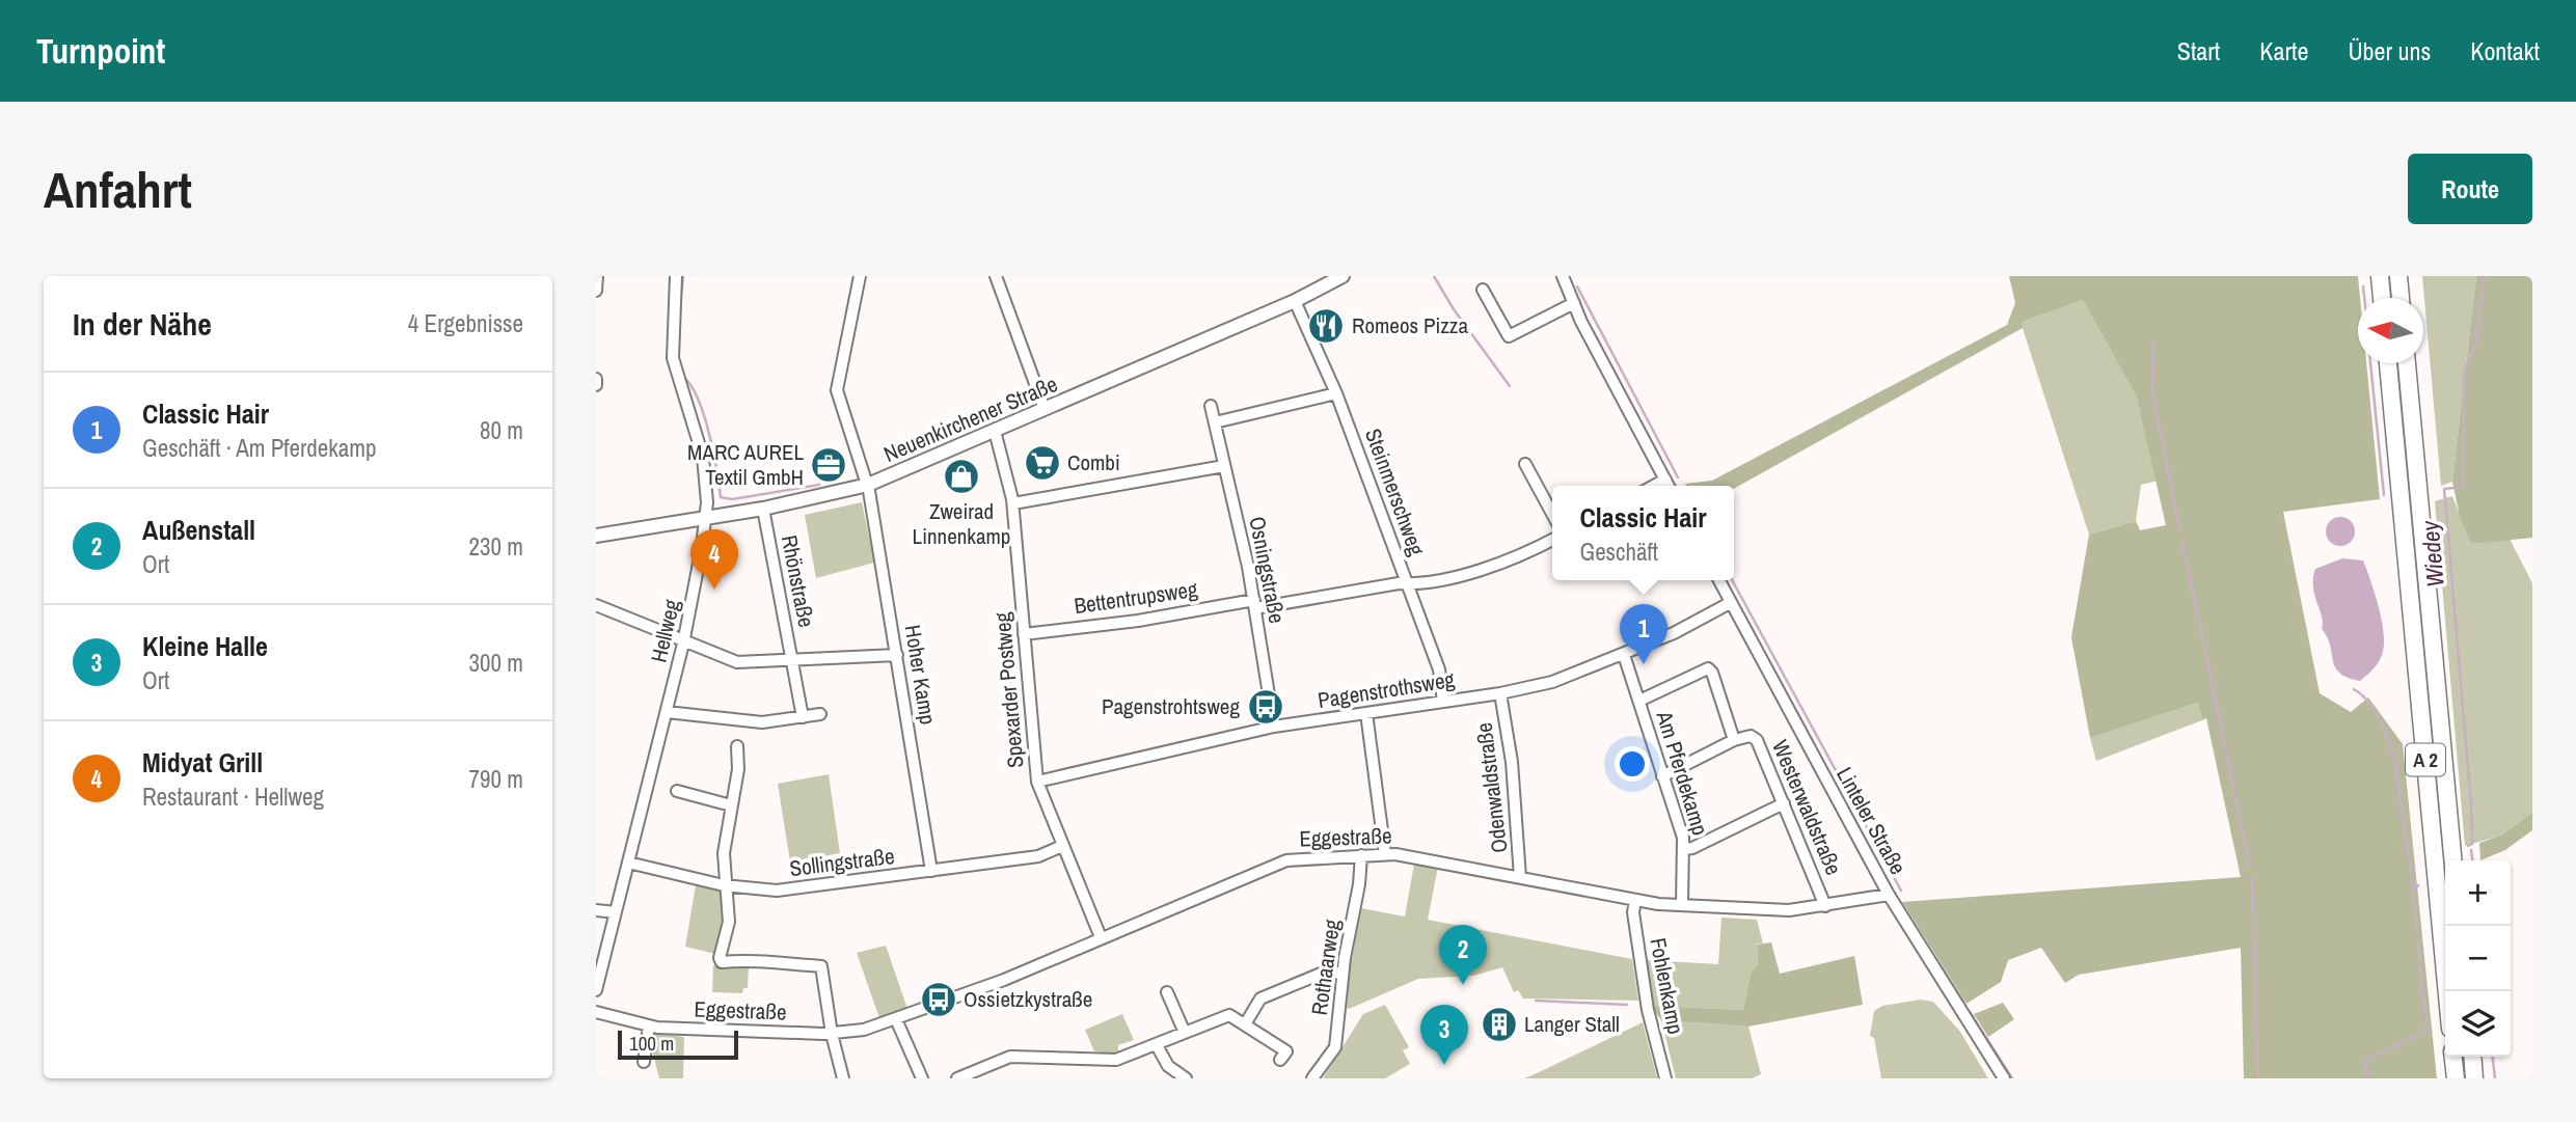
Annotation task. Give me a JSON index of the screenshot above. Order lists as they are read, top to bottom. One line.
{"streets":{"highway":["A 2"],"main road":["Neuenkirchener Straße"],"street":["Steinmerschweg","Osningstraße","Rhönstraße","Bettentrupsweg","Hellweg","Hoher Kamp","Spexarder Postweg","Pagenstrothsweg","Am Pferdekamp","Odenwaldstraße","Westerwaldstraße","Linteler Straße","Eggestraße","Sollingstraße","Rothaarweg","Fohlenkamp"]},"crossings":[["Neuenkirchener Straße","Steinmerschweg"],["Neuenkirchener Straße","Rhönstraße"],["Neuenkirchener Straße","Hellweg"],["Neuenkirchener Straße","Hoher Kamp"],["Neuenkirchener Straße","Spexarder Postweg"],["Steinmerschweg","Bettentrupsweg"],["Steinmerschweg","Pagenstrothsweg"],["Osningstraße","Bettentrupsweg"],["Osningstraße","Pagenstrothsweg"],["Bettentrupsweg","Spexarder Postweg"],["Hellweg","Sollingstraße"],["Hoher Kamp","Sollingstraße"],["Spexarder Postweg","Pagenstrothsweg"],["Spexarder Postweg","Eggestraße"],["Spexarder Postweg","Sollingstraße"],["Pagenstrothsweg","Am Pferdekamp"],["Pagenstrothsweg","Odenwaldstraße"],["Pagenstrothsweg","Linteler Straße"],["Am Pferdekamp","Eggestraße"],["Odenwaldstraße","Eggestraße"],["Westerwaldstraße","Eggestraße"],["Linteler Straße","Eggestraße"],["Eggestraße","Rothaarweg"],["Eggestraße","Fohlenkamp"]],"water":["Wiedey"],"places":{"restaurant":["Romeos Pizza"],"supermarket":["Combi"],"office":["MARC AUREL Textil GmbH"],"shop":["Zweirad Linnenkamp"],"bus stop":["Pagenstrohtsweg","Ossietzkystraße"],"building":["Langer Stall"]},"scale_bar":"100 m","north":"left","page":{"header":"Turnpoint","nav":["Start","Karte","Über uns","Kontakt"],"buttons":"Route","title":"Anfahrt","heading":["In der Nähe","4 Ergebnisse"],"list":[{"mark":"1","name":"Classic Hair","note":"Geschäft · Am Pferdekamp","value":"80 m"},{"mark":"2","name":"Außenstall","note":"Ort","value":"230 m"},{"mark":"3","name":"Kleine Halle","note":"Ort","value":"300 m"},{"mark":"4","name":"Midyat Grill","note":"Restaurant · Hellweg","value":"790 m"}],"popup":["Classic Hair","Geschäft"],"pins":["4","1","2","3"],"map_buttons":["+","−"],"scale":"100 m"}}
